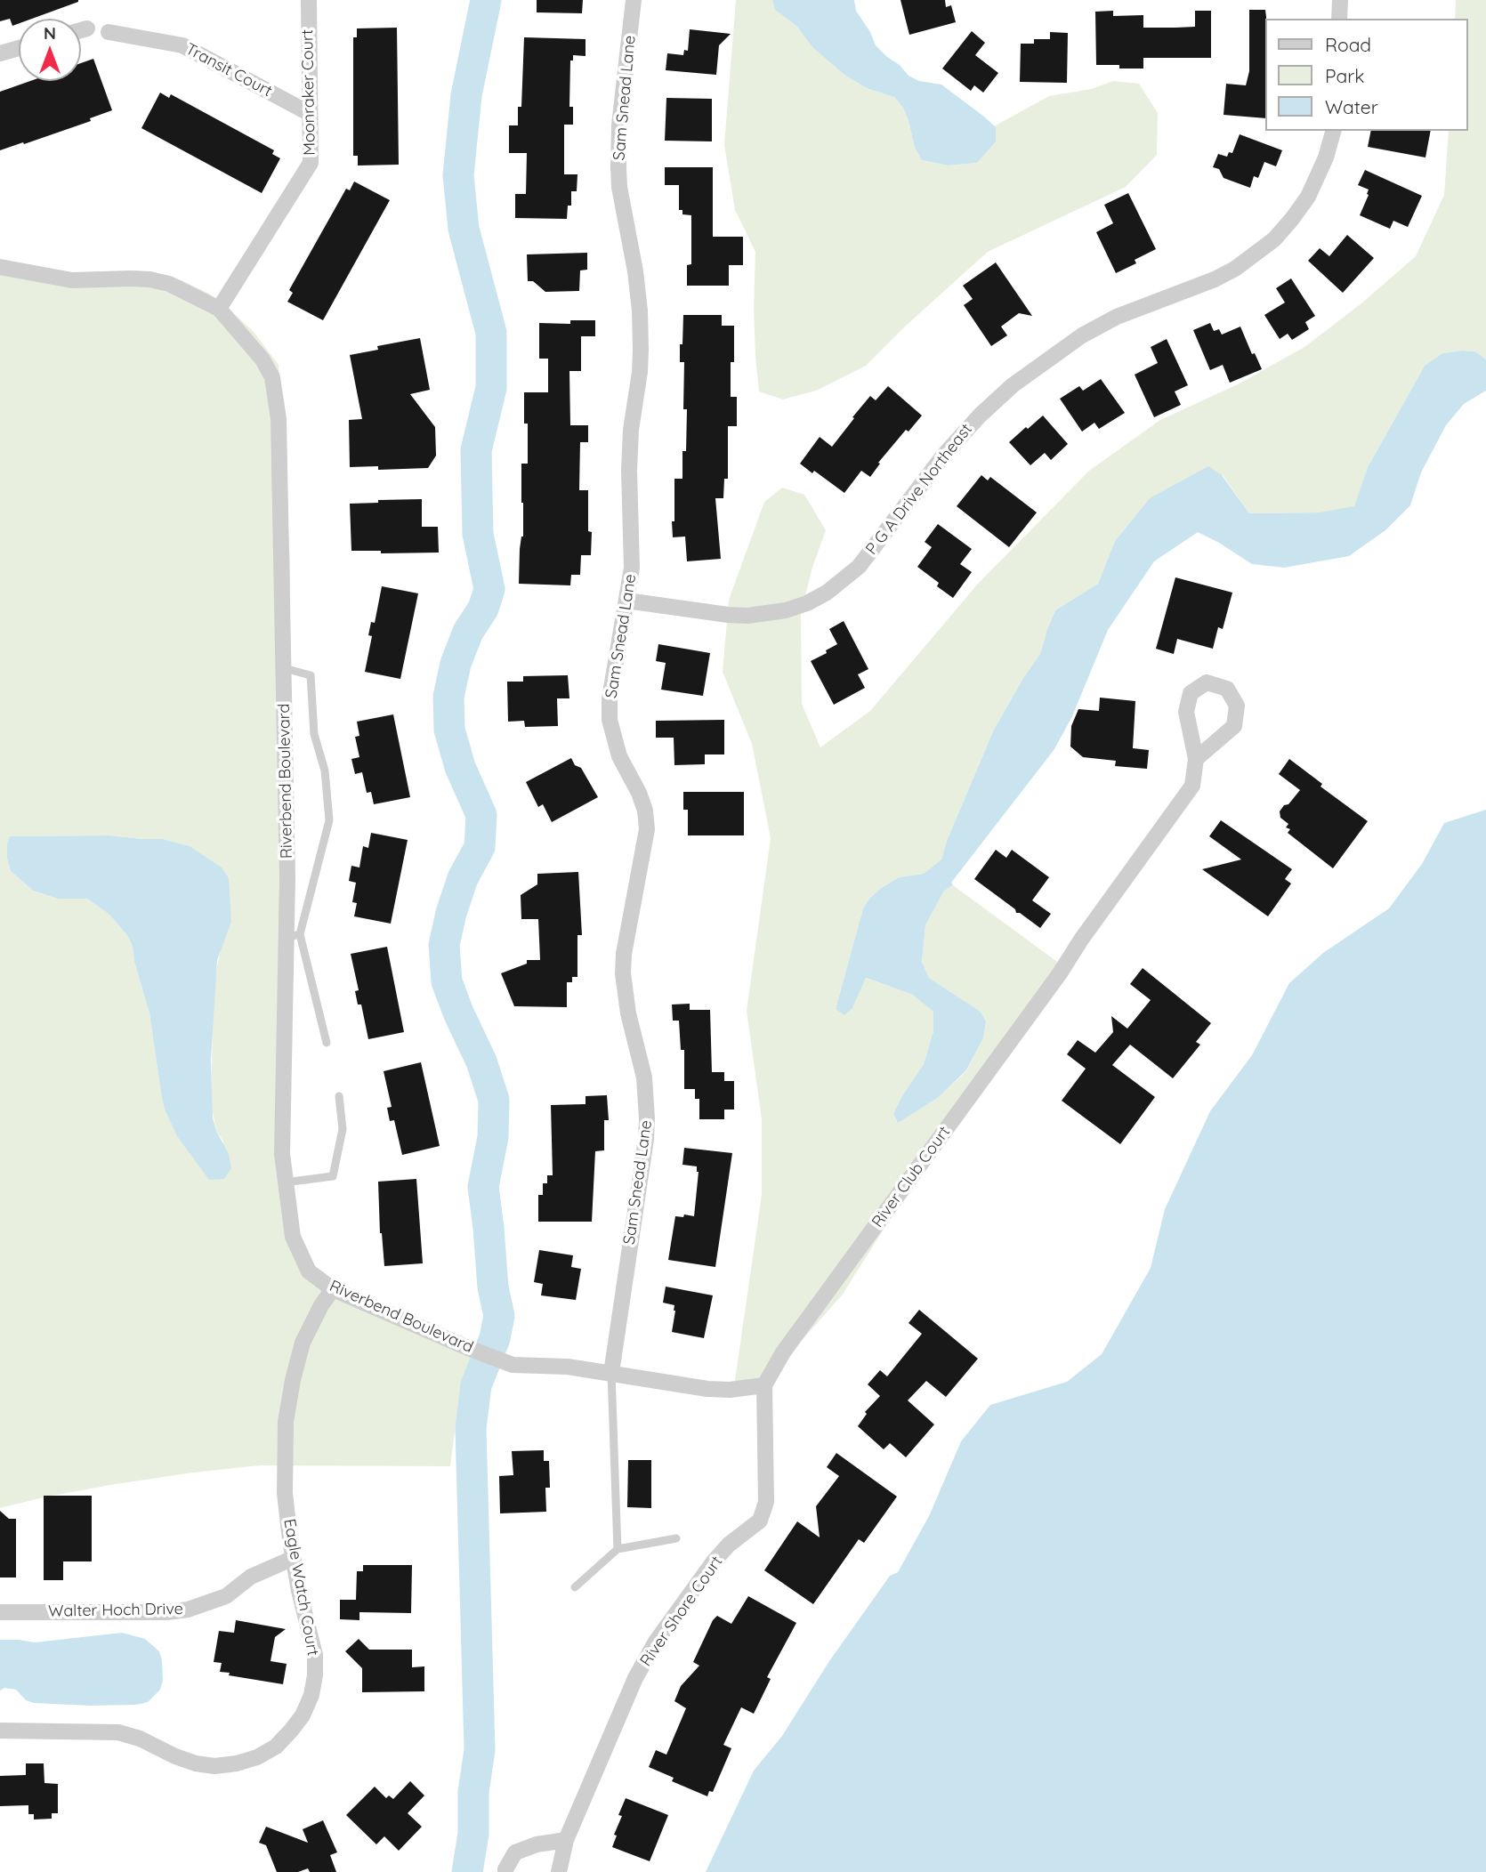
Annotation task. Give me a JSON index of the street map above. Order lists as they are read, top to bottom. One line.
{"streets":{"street":["Transit Court","Moonraker Court","Sam Snead Lane","P G A Drive Northeast","Riverbend Boulevard","River Club Court","Eagle Watch Court","Walter Hoch Drive","River Shore Court"]},"crossings":[["Transit Court","Moonraker Court"],["Moonraker Court","Riverbend Boulevard"],["Sam Snead Lane","P G A Drive Northeast"],["Sam Snead Lane","Riverbend Boulevard"],["Riverbend Boulevard","Eagle Watch Court"],["River Club Court","River Shore Court"],["Eagle Watch Court","Walter Hoch Drive"]],"legend":["Road","Park","Water"],"north":"top"}
